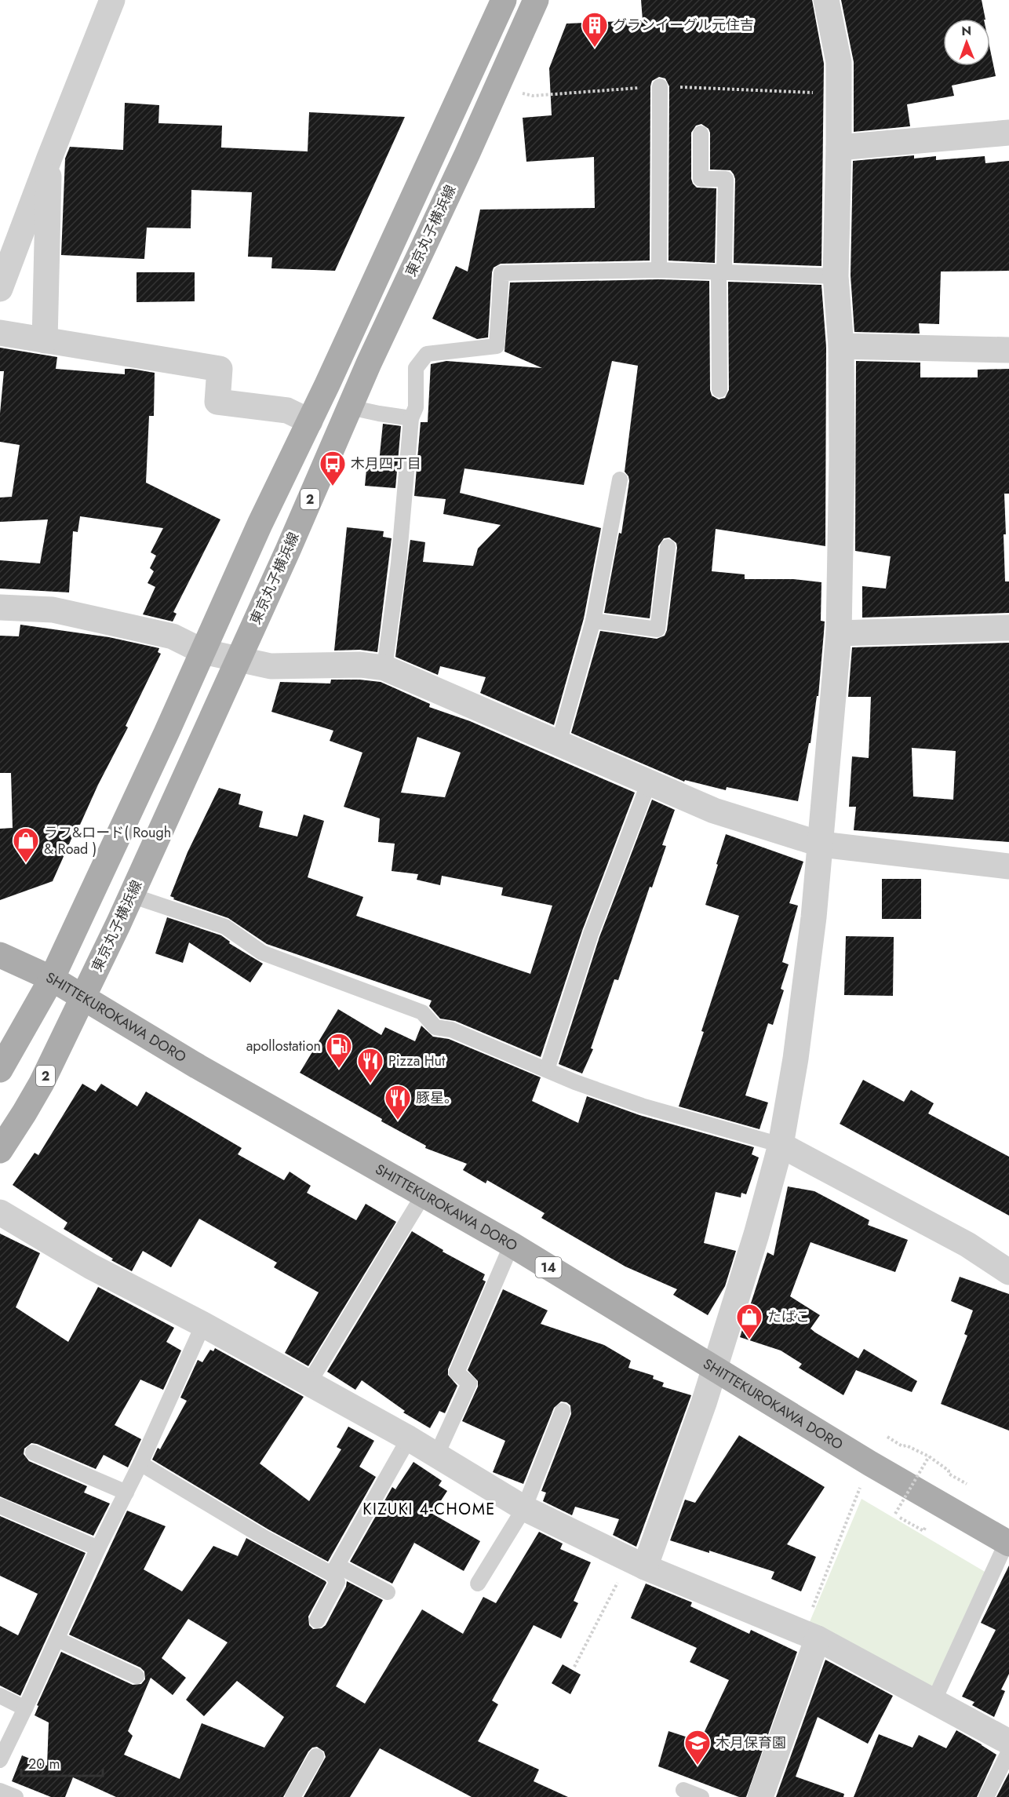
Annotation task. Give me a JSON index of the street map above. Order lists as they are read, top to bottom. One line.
{"streets":{"main road":["東京丸子横浜線","2","SHITTEKUROKAWA DORO","14"]},"crossings":[["東京丸子横浜線","SHITTEKUROKAWA DORO"]],"districts":["KIZUKI 4-CHOME"],"places":{"building":["グランイーグル元住吉"],"bus stop":["木月四丁目"],"shop":["ラフ&ロード( Rough & Road )","たばこ"],"fuel station":["apollostation"],"restaurant":["Pizza Hut","豚星。"],"school or university":["木月保育園"]},"scale_bar":"20 m","north":"top"}
